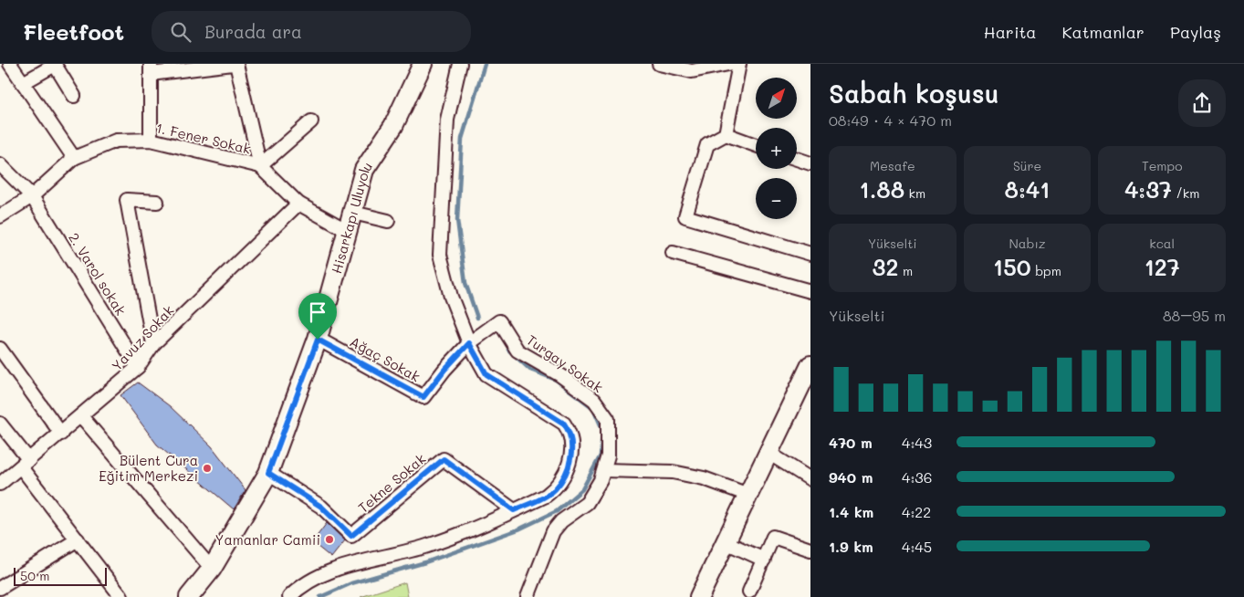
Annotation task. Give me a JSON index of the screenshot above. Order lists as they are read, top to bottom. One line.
{"streets":{"street":["1. Fener Sokak","Hisarkapı Uluyolu","2. Varol sokak","Yavuz Sokak","Ağaç Sokak","Turgay Sokak","Tekne Sokak"]},"crossings":[["1. Fener Sokak","2. Varol sokak"],["Hisarkapı Uluyolu","Ağaç Sokak"],["Hisarkapı Uluyolu","Tekne Sokak"],["2. Varol sokak","Yavuz Sokak"],["Ağaç Sokak","Turgay Sokak"]],"places":["Bülent Cura Eğitim Merkezi","Yamanlar Camii"],"scale_bar":"50 m","north":"top right","page":{"header":"Fleetfoot","search":"Burada ara","nav":["Harita","Katmanlar","Paylaş"],"heading":["Sabah koşusu","08:49 · 4 × 470 m"],"map_buttons":["+","−"],"stats":[["Mesafe","1.88 km"],["Süre","8:41"],["Tempo","4:37 /km"],["Yükselti","32 m"],["Nabız","150 bpm"],["kcal","127"]],"chart":["Yükselti","88–95 m"],"list":[{"name":"470 m","note":"4:43"},{"name":"940 m","note":"4:36"},{"name":"1.4 km","note":"4:22"},{"name":"1.9 km","note":"4:45"}],"scale":"50 m"}}
